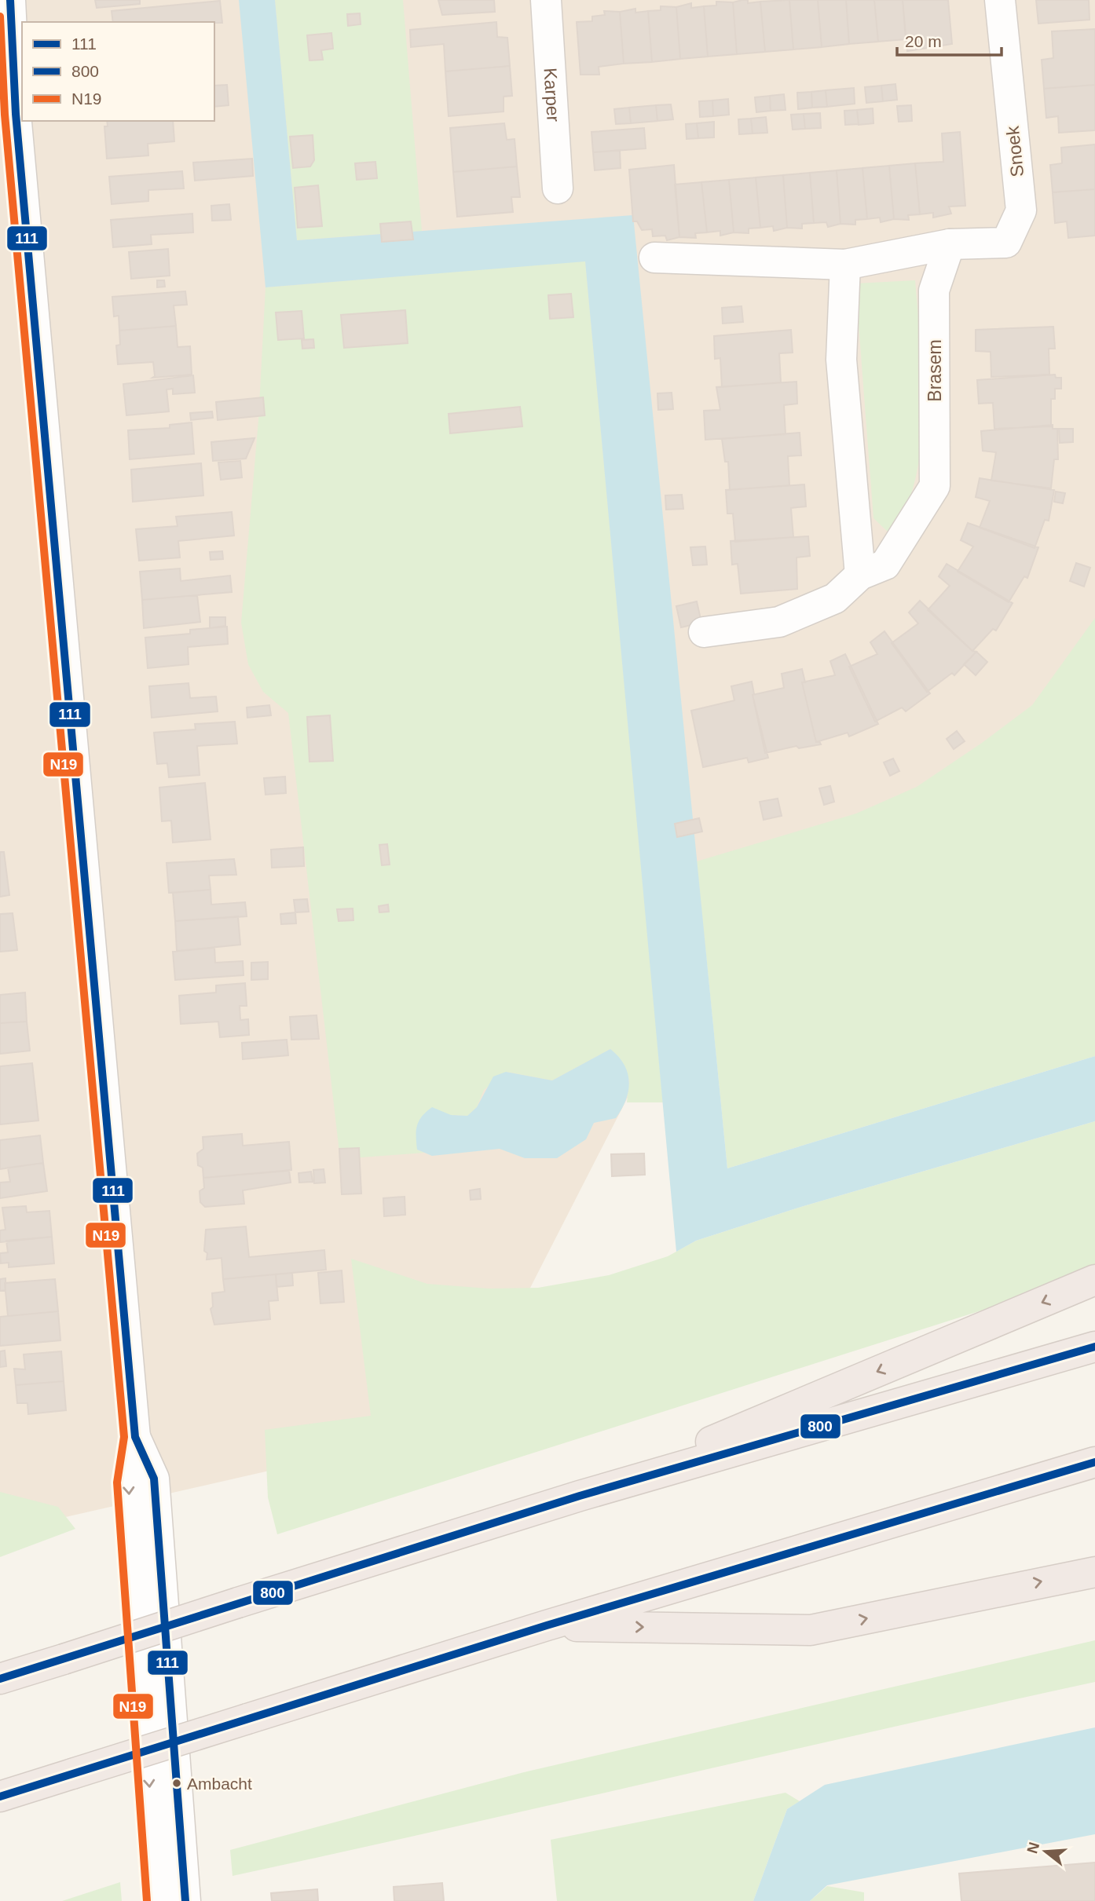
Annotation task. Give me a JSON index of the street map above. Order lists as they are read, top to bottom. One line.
{"streets":{"street":["Karper","Snoek","Brasem"]},"crossings":[["Snoek","Brasem"]],"places":["Ambacht"],"lines":["transit line 111","transit line N19","transit line 800"],"legend":["111","800","N19"],"scale_bar":"20 m","north":"left"}
